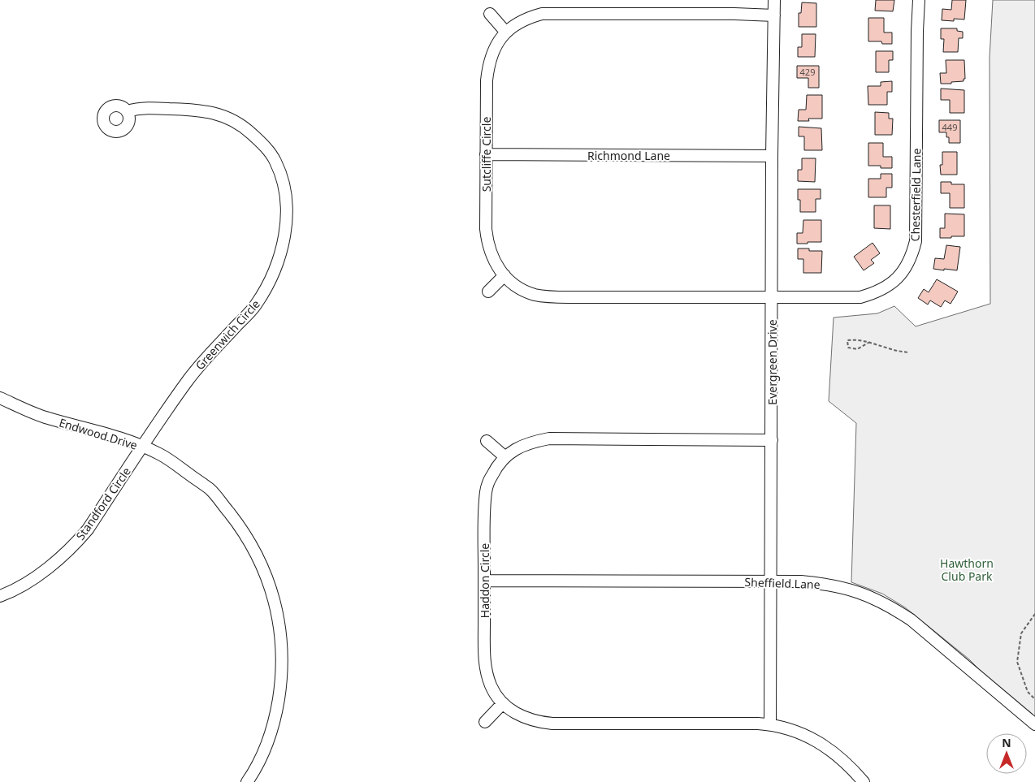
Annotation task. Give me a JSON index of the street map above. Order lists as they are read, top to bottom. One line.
{"streets":{"street":["Sutcliffe Circle","Richmond Lane","Chesterfield Lane","Greenwich Circle","Evergreen Drive","Endwood Drive","Standford Circle","Haddon Circle","Sheffield Lane"]},"crossings":[["Sutcliffe Circle","Richmond Lane"],["Sutcliffe Circle","Chesterfield Lane"],["Sutcliffe Circle","Evergreen Drive"],["Richmond Lane","Evergreen Drive"],["Chesterfield Lane","Evergreen Drive"],["Greenwich Circle","Endwood Drive"],["Greenwich Circle","Standford Circle"],["Evergreen Drive","Haddon Circle"],["Evergreen Drive","Sheffield Lane"],["Endwood Drive","Standford Circle"],["Haddon Circle","Sheffield Lane"]],"parks":["Hawthorn Club Park"],"house_numbers":["429","449"],"north":"top"}
